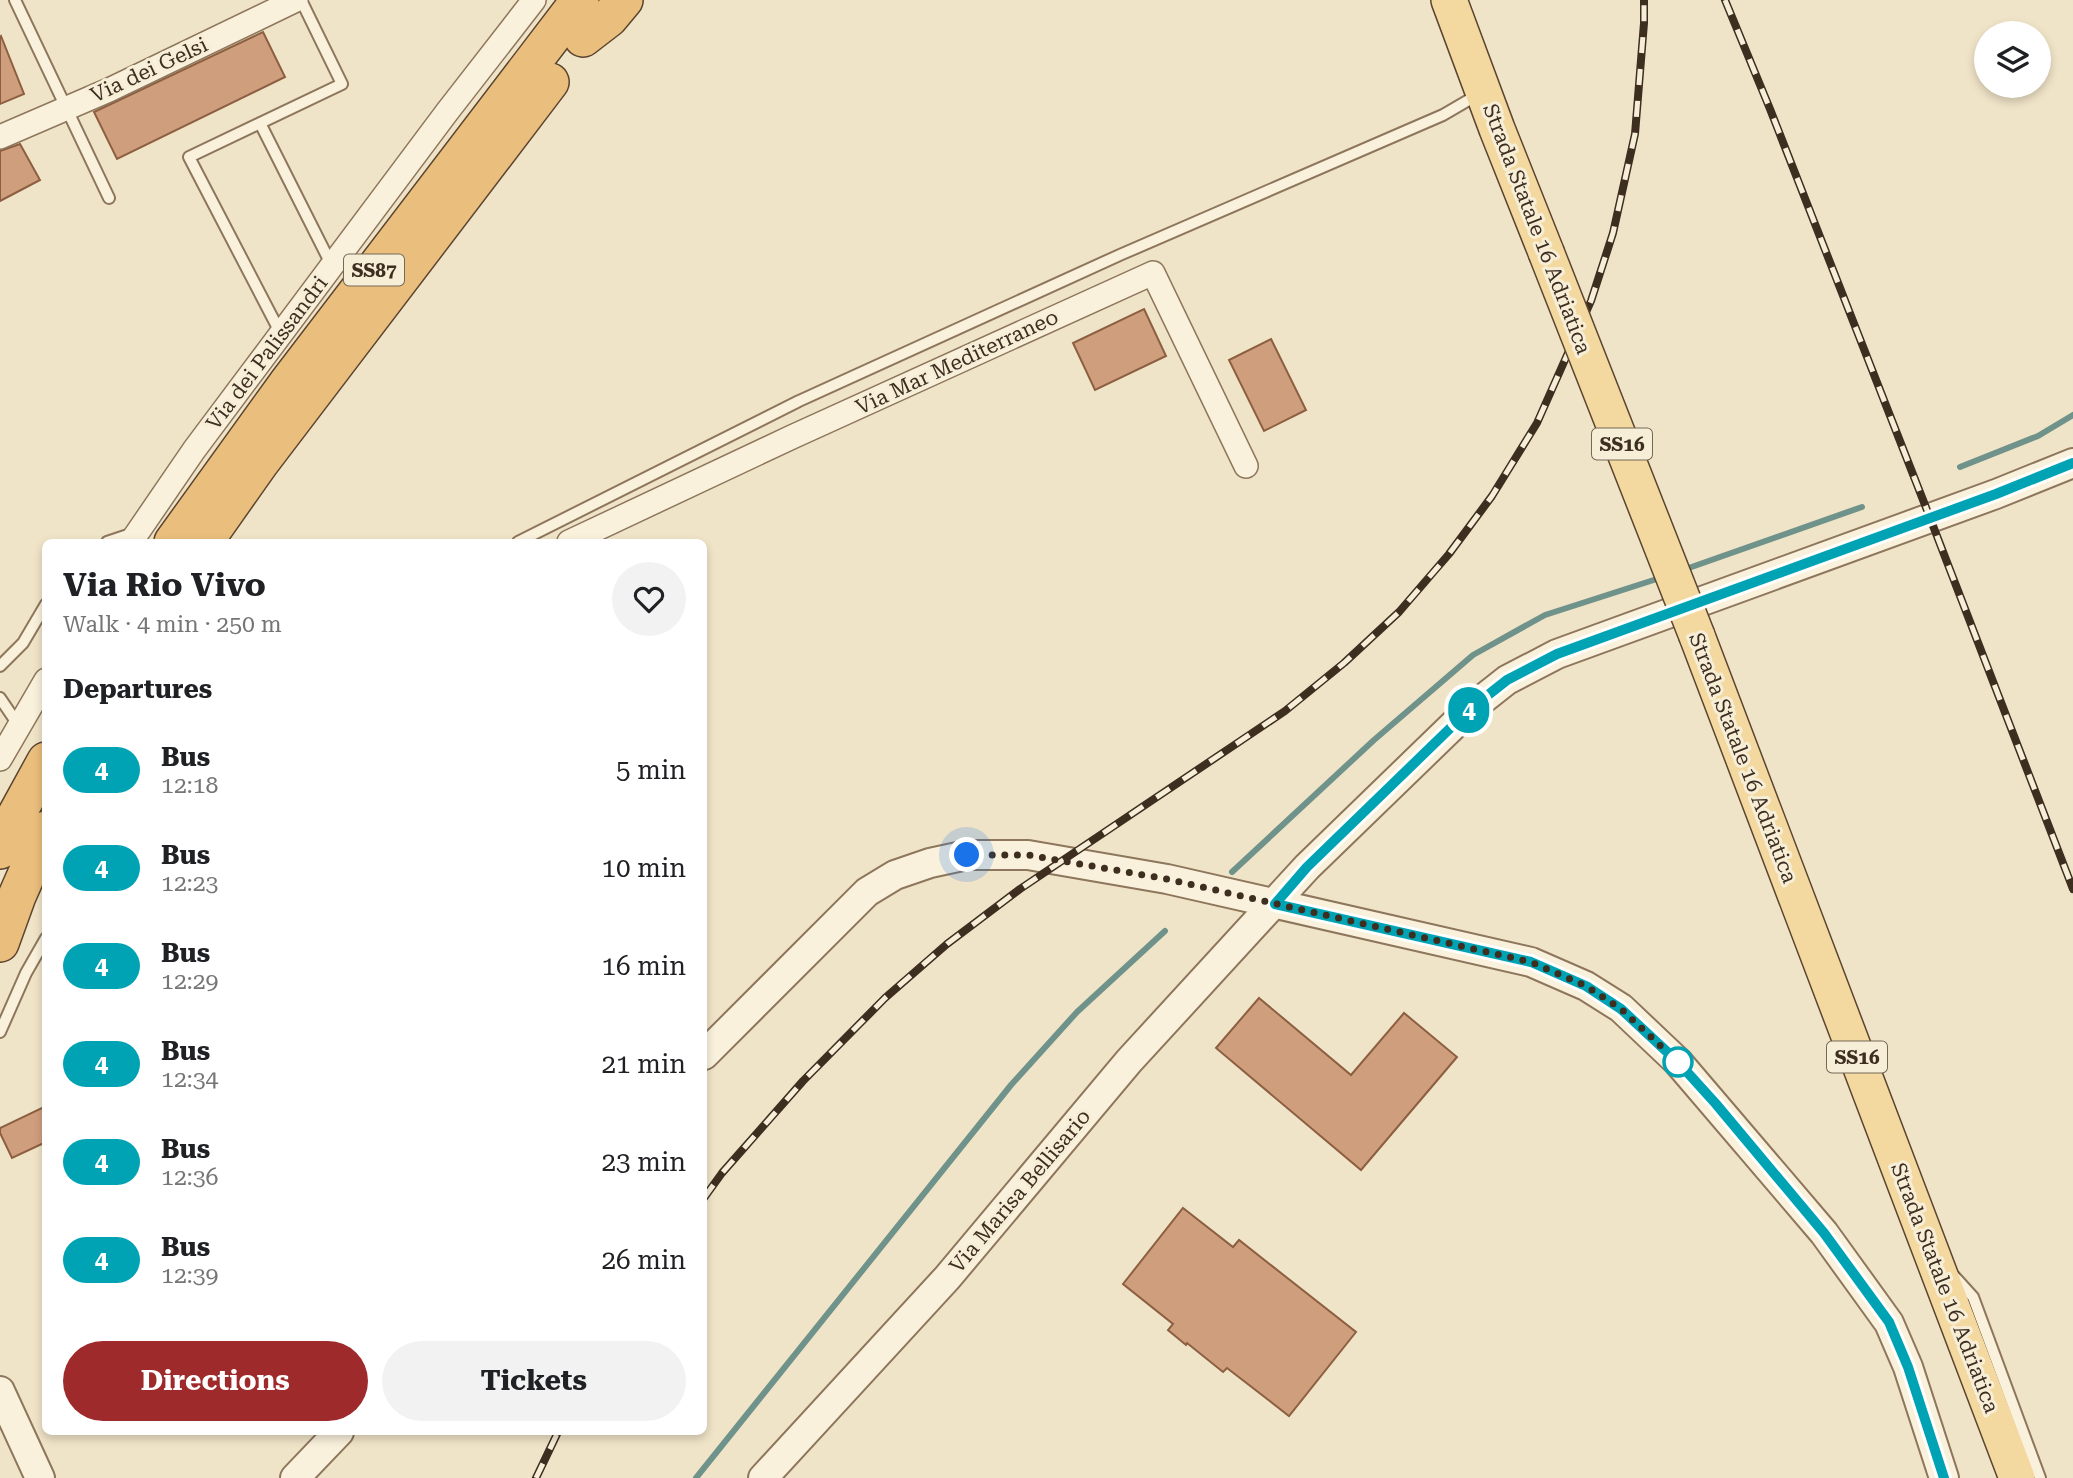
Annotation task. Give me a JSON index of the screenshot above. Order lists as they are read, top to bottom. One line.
{"streets":{"highway":["SS87"],"main road":["Strada Statale 16 Adriatica","SS16"],"street":["Via dei Gelsi","Via dei Palissandri","Via Mar Mediterraneo","Via Marisa Bellisario"]},"lines":["bus line 4"],"page":{"on_map":"4","heading":[["Via Rio Vivo","Walk · 4 min · 250 m"],"Departures"],"list":[{"mark":"4","name":"Bus","note":"12:18","value":"5 min"},{"mark":"4","name":"Bus","note":"12:23","value":"10 min"},{"mark":"4","name":"Bus","note":"12:29","value":"16 min"},{"mark":"4","name":"Bus","note":"12:34","value":"21 min"},{"mark":"4","name":"Bus","note":"12:36","value":"23 min"},{"mark":"4","name":"Bus","note":"12:39","value":"26 min"}],"buttons":["Directions","Tickets"]}}
